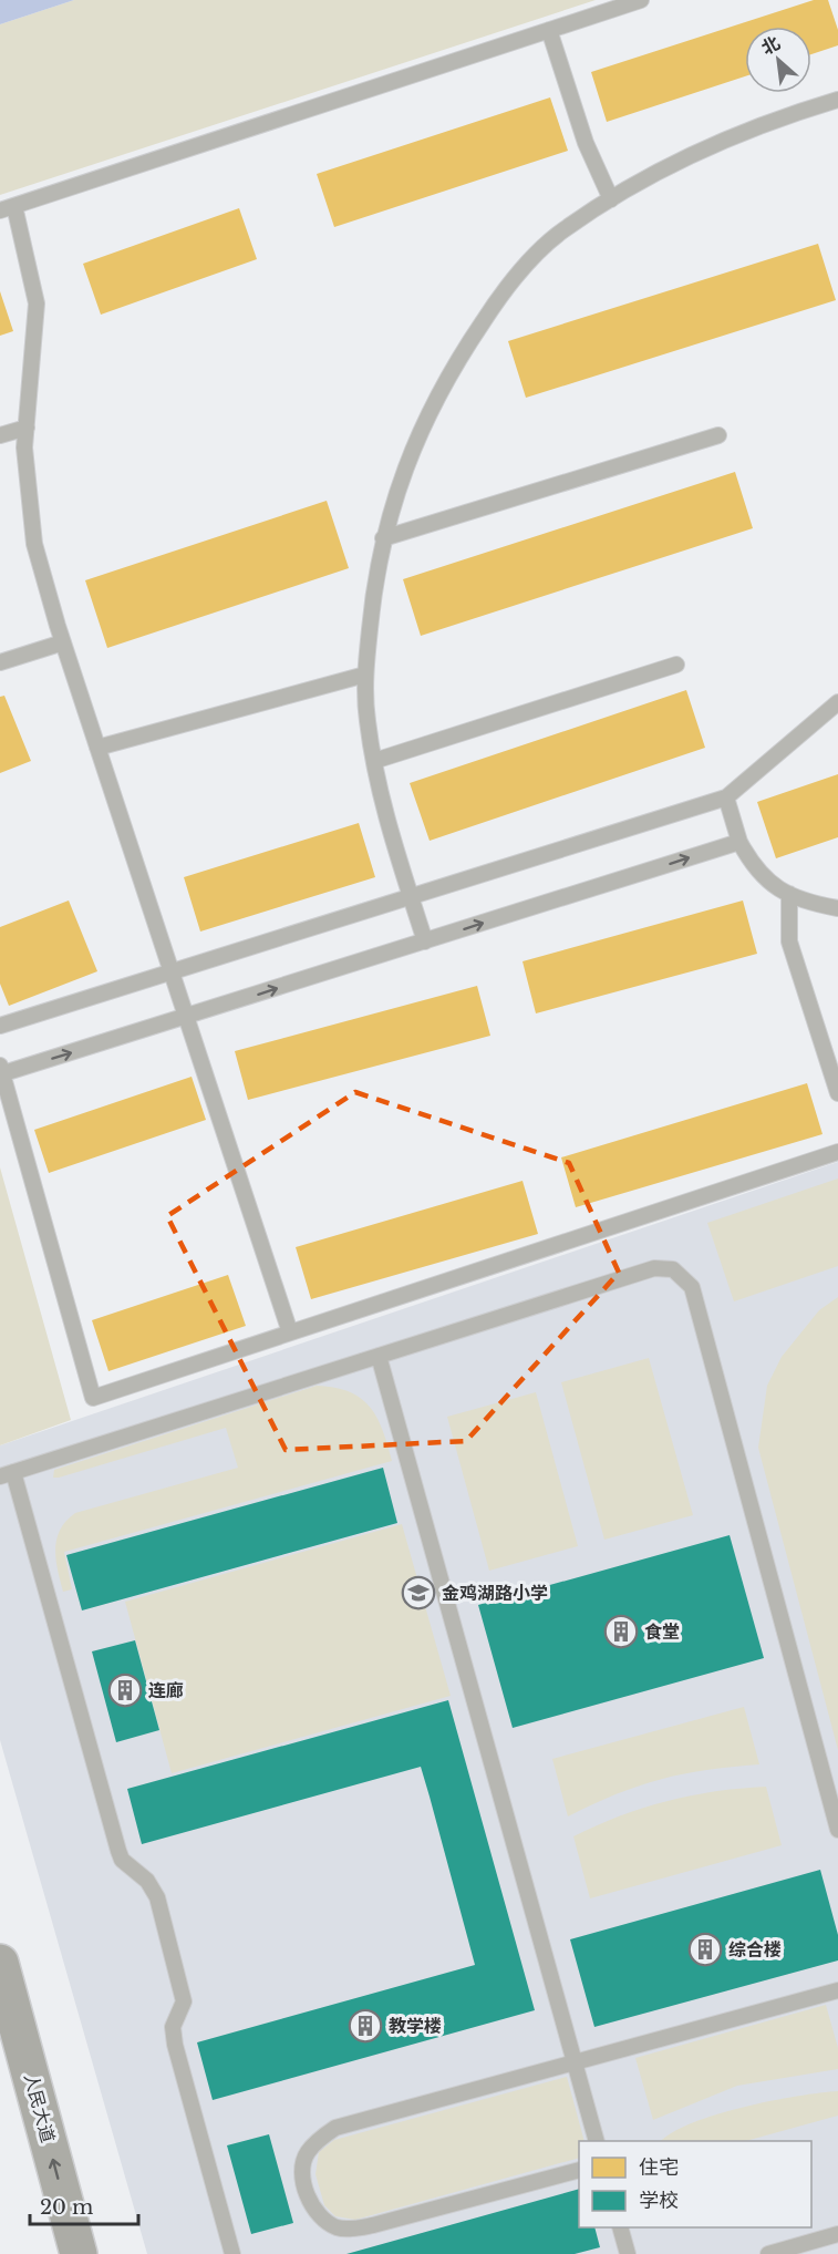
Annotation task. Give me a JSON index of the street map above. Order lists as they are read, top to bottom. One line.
{"streets":{"main road":["人民大道"]},"one_way":["人民大道"],"places":{"school or university":["金鸡湖路小学"],"building":["食堂","连廊","综合楼","教学楼"]},"legend":["住宅","学校"],"scale_bar":"20 m","north":"top left"}
